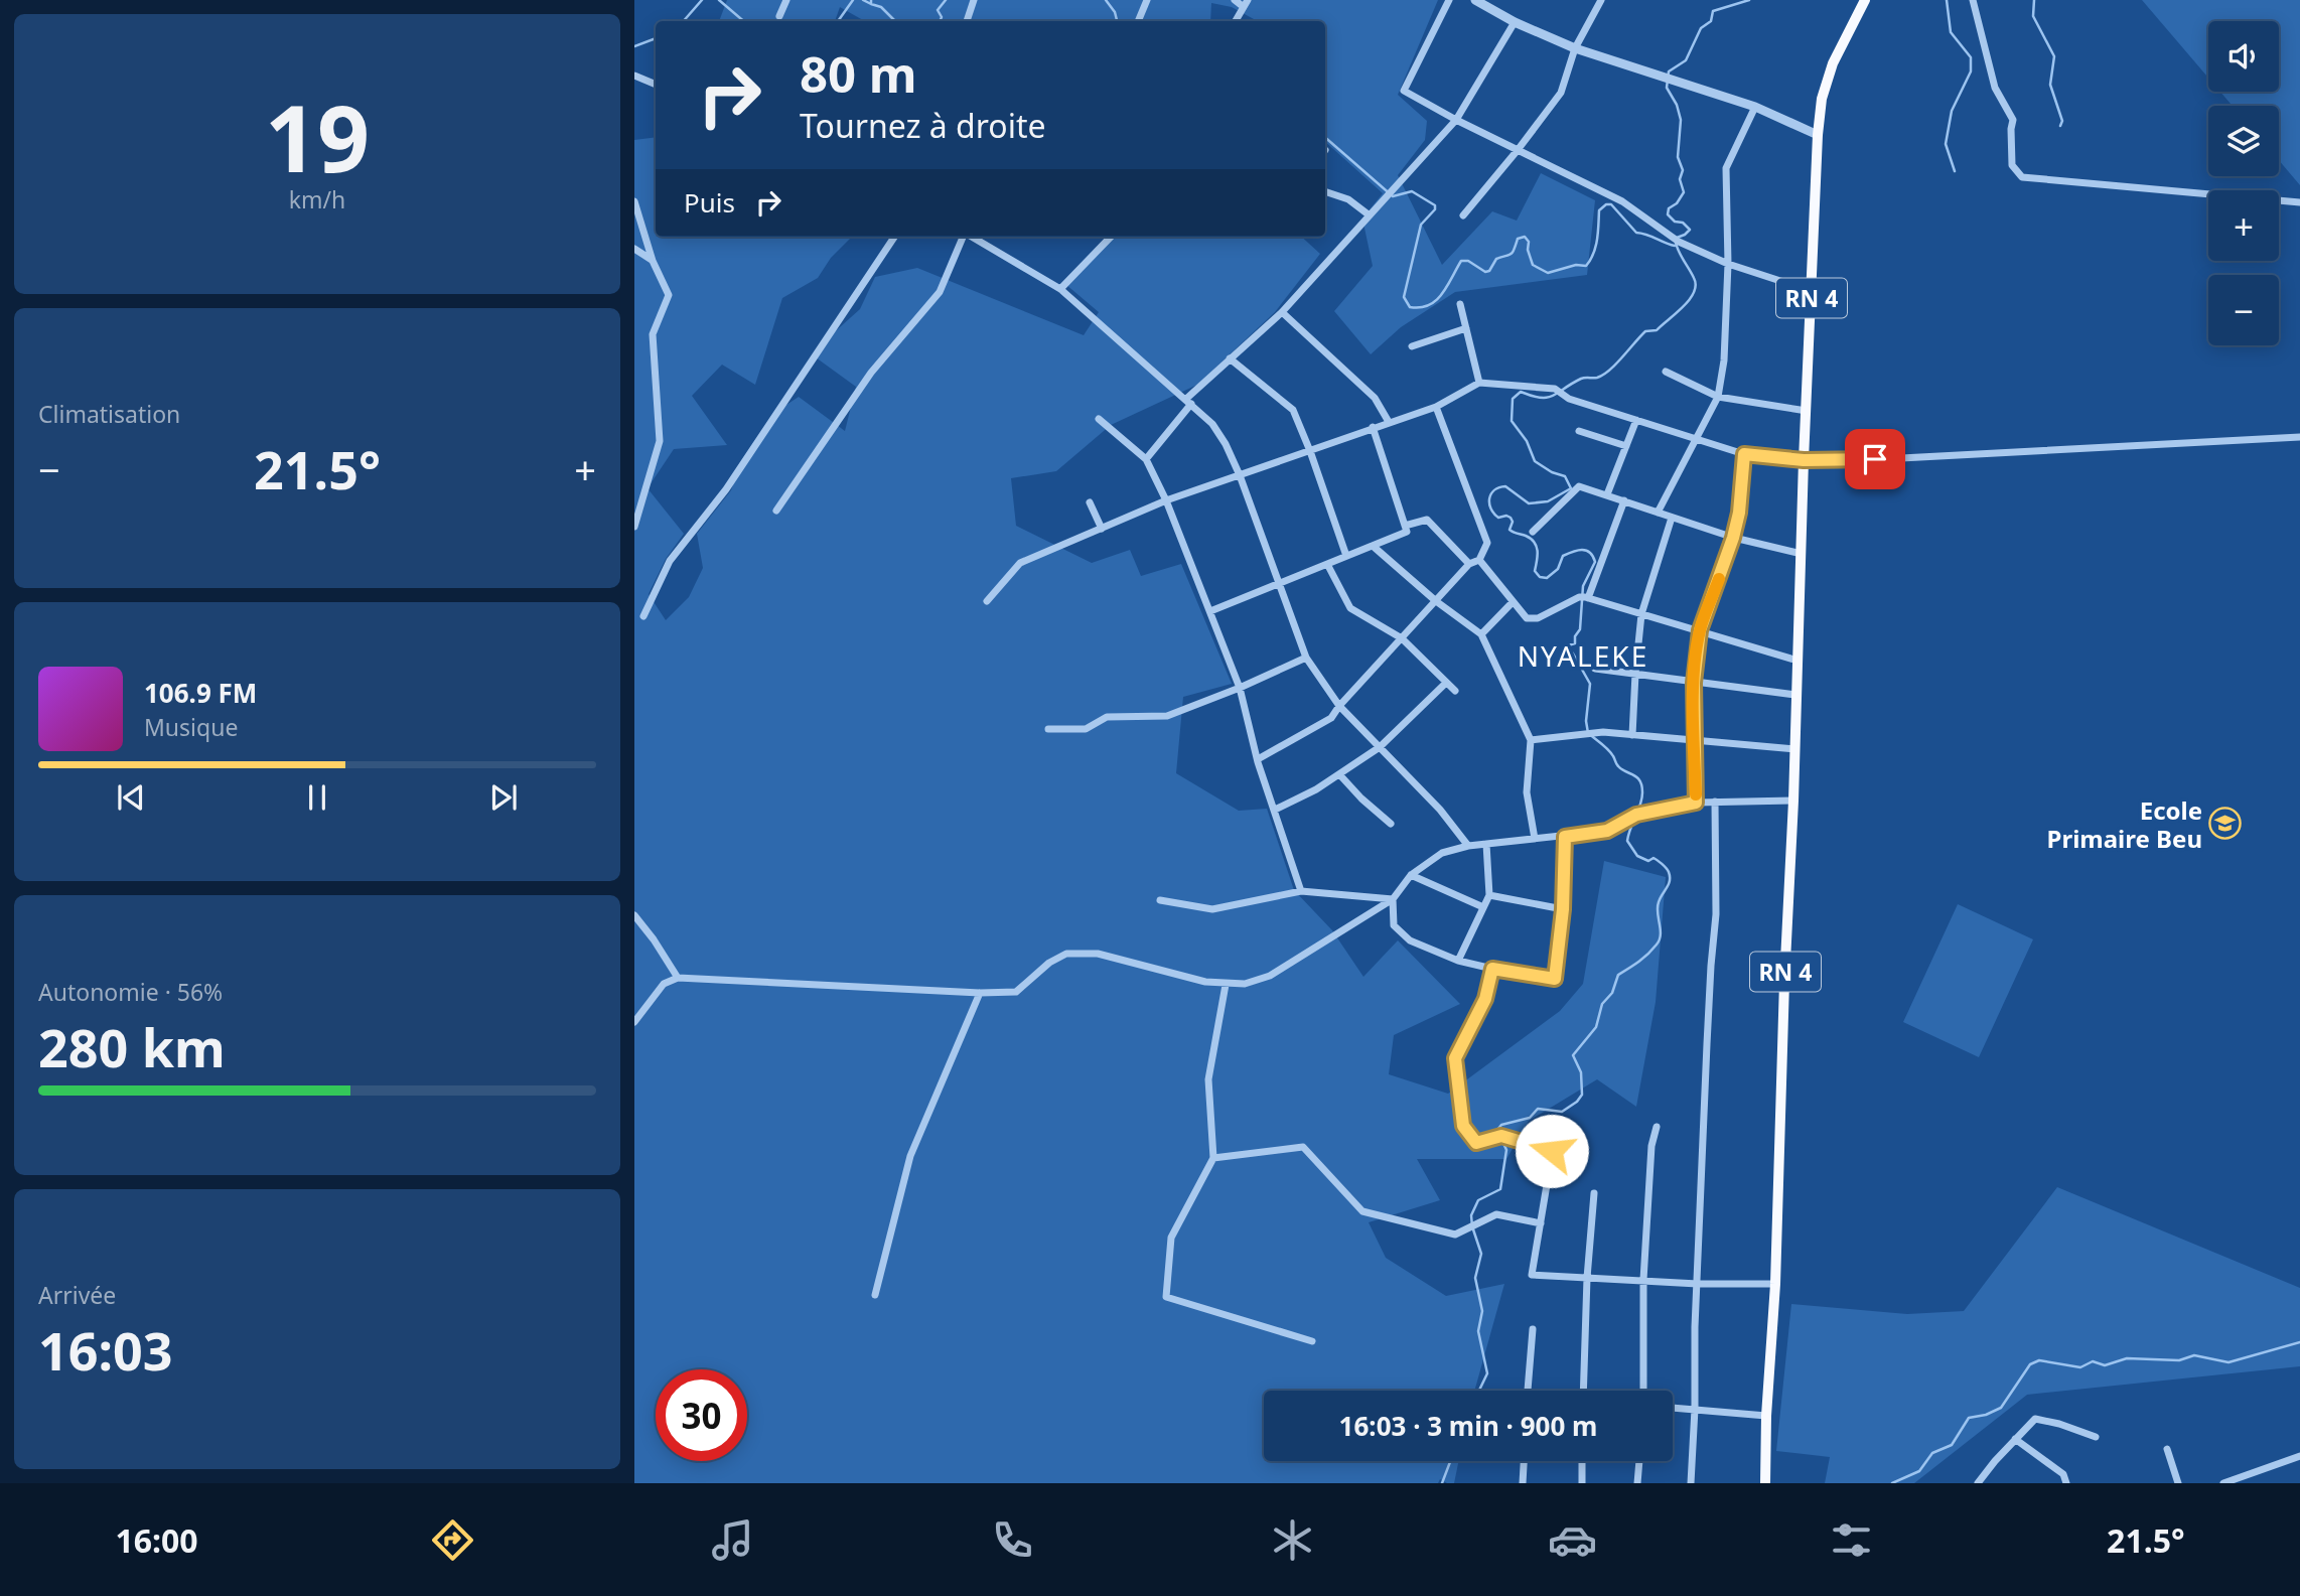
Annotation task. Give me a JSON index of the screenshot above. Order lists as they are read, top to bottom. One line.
{"streets":{"highway":["RN 4"]},"districts":["NYALEKE"],"places":{"school or university":["Ecole Primaire Beu"]},"page":{"tile":[["19","km/h"],"Climatisation",["Autonomie · 56%","280 km"],["Arrivée","16:03"]],"map_buttons":["+","−"],"turn":["80 m","Tournez à droite"],"then":"Puis","heat":["−","21.5°","+"],"song":["106.9 FM","Musique"],"limit":"30","trip":"16:03 · 3 min · 900 m","tabs":["16:00","21.5°"]}}
